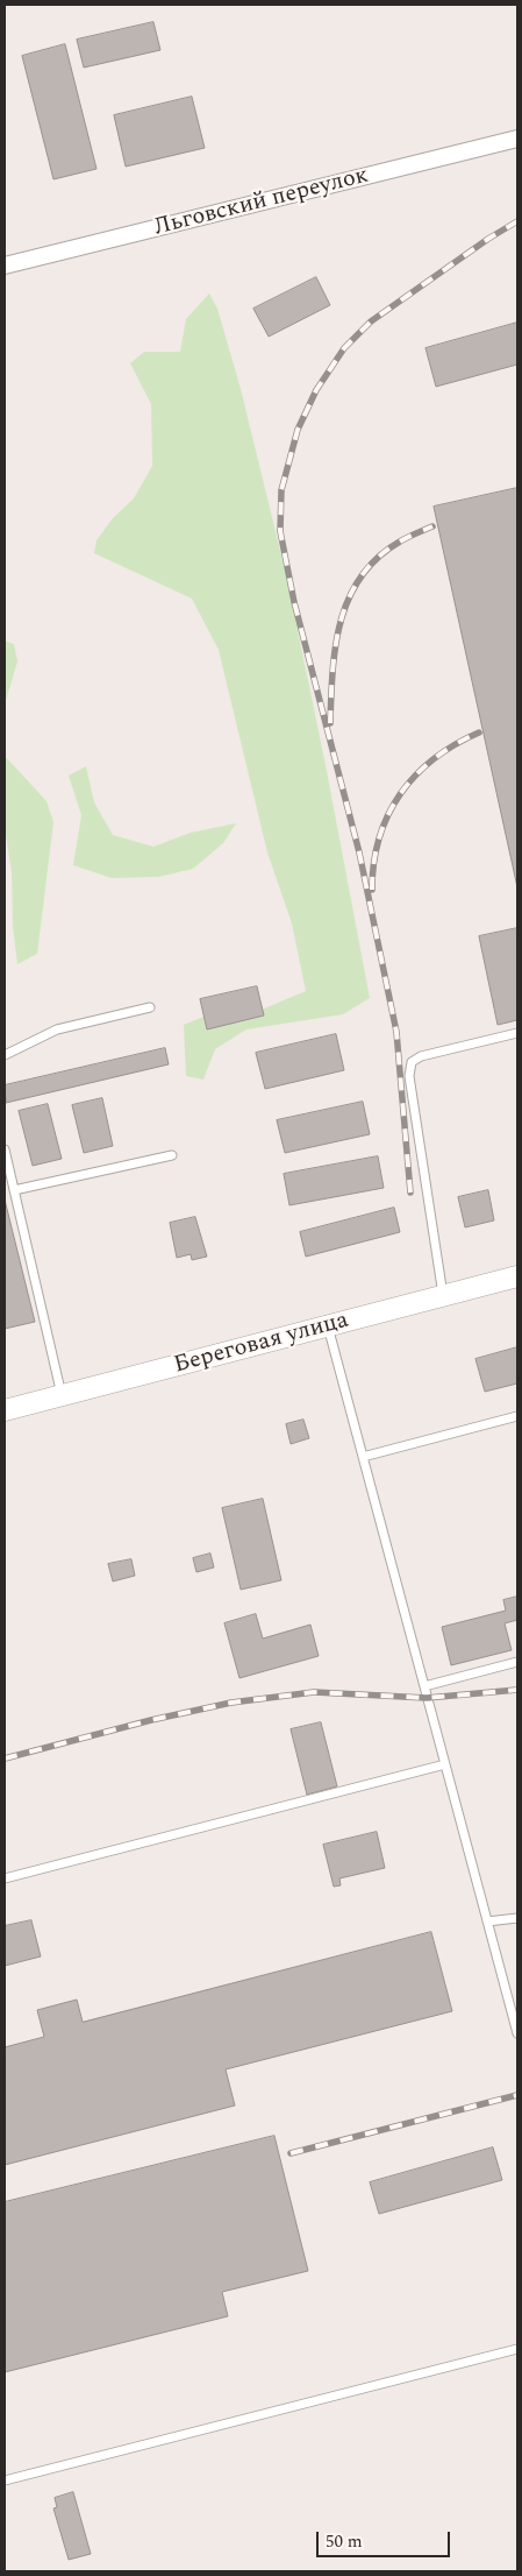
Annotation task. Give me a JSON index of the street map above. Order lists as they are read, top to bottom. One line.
{"streets":{"street":["Льговский переулок","Береговая улица"]},"scale_bar":"50 m"}
